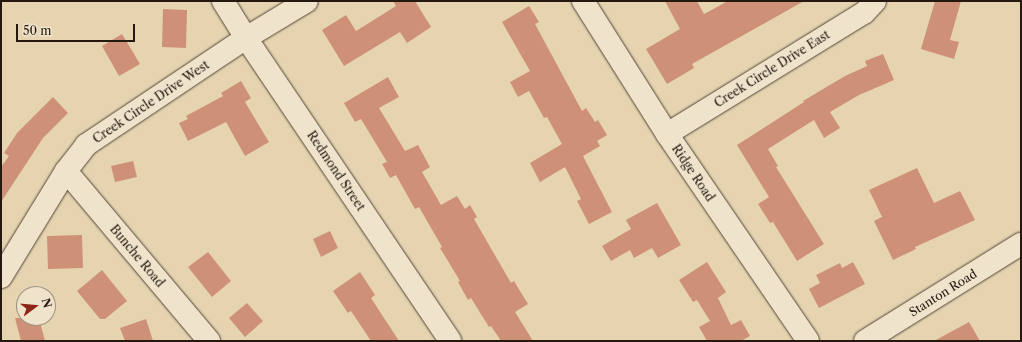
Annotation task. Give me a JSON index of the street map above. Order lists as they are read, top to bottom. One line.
{"streets":{"street":["Creek Circle Drive East","Creek Circle Drive West","Redmond Street","Ridge Road","Bunche Road","Stanton Road"]},"crossings":[["Creek Circle Drive East","Ridge Road"],["Creek Circle Drive West","Redmond Street"],["Creek Circle Drive West","Bunche Road"]],"scale_bar":"50 m","north":"right"}
